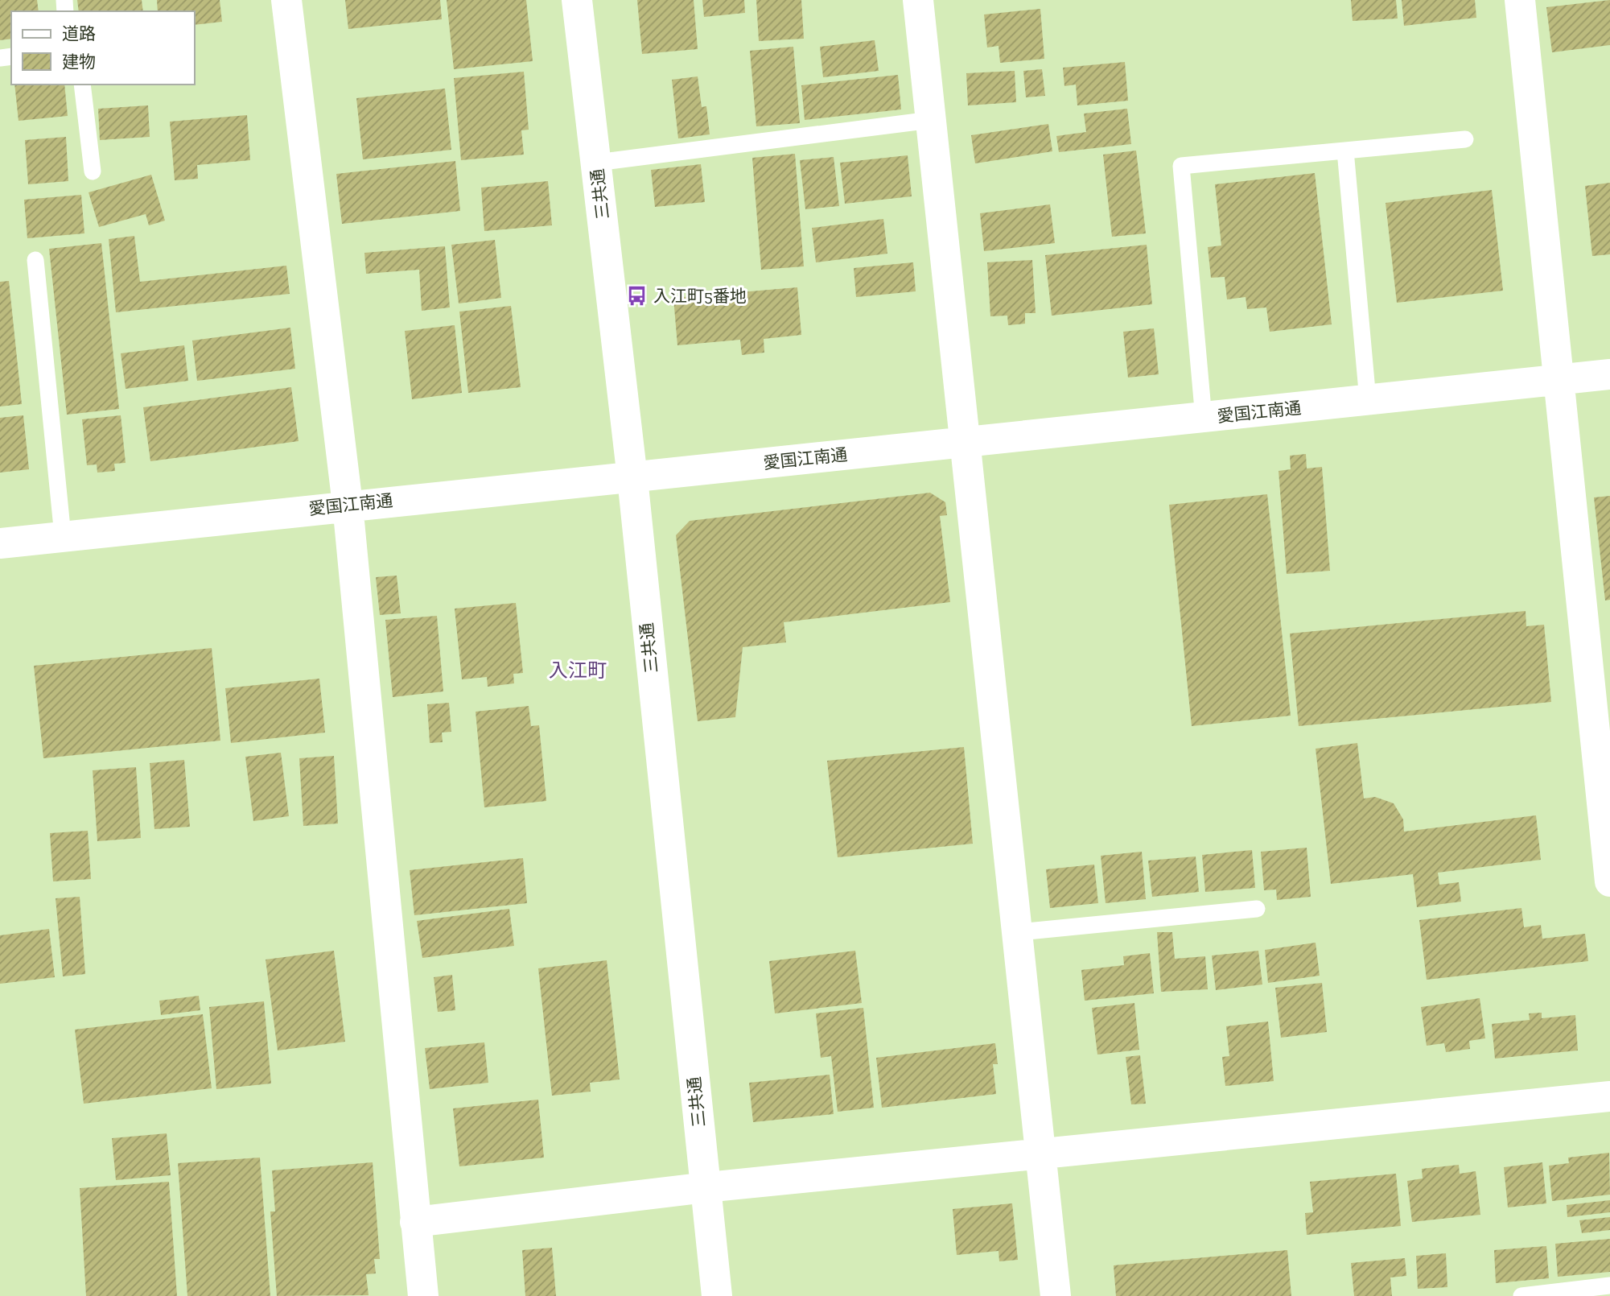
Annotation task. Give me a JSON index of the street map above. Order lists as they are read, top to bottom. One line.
{"streets":{"street":["三共通","愛国江南通"]},"crossings":[["三共通","愛国江南通"]],"districts":["入江町"],"places":{"bus stop":["入江町5番地"]},"legend":["道路","建物"]}
